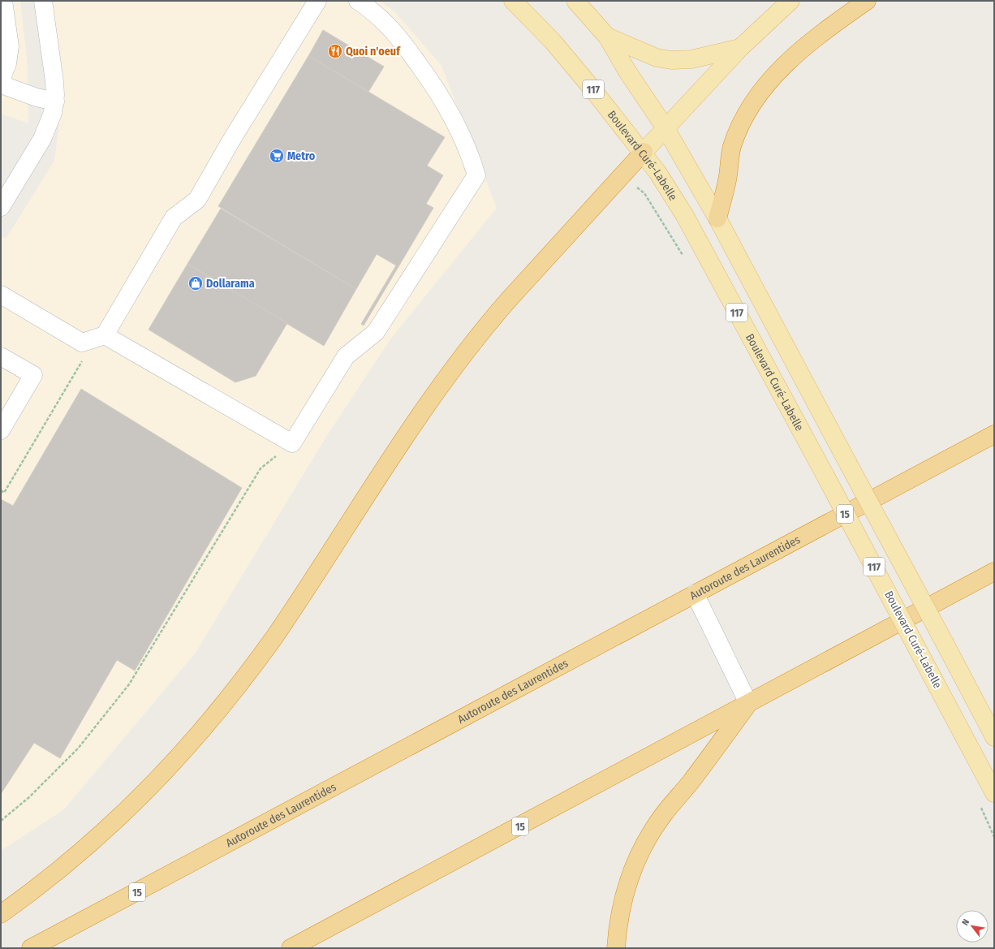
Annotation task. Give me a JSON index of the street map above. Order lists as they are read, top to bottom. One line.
{"streets":{"highway":["15","Autoroute des Laurentides"],"main road":["117","Boulevard Curé-Labelle"]},"places":{"restaurant":["Quoi n'oeuf"],"supermarket":["Metro"],"shop":["Dollarama"]},"north":"top left"}
